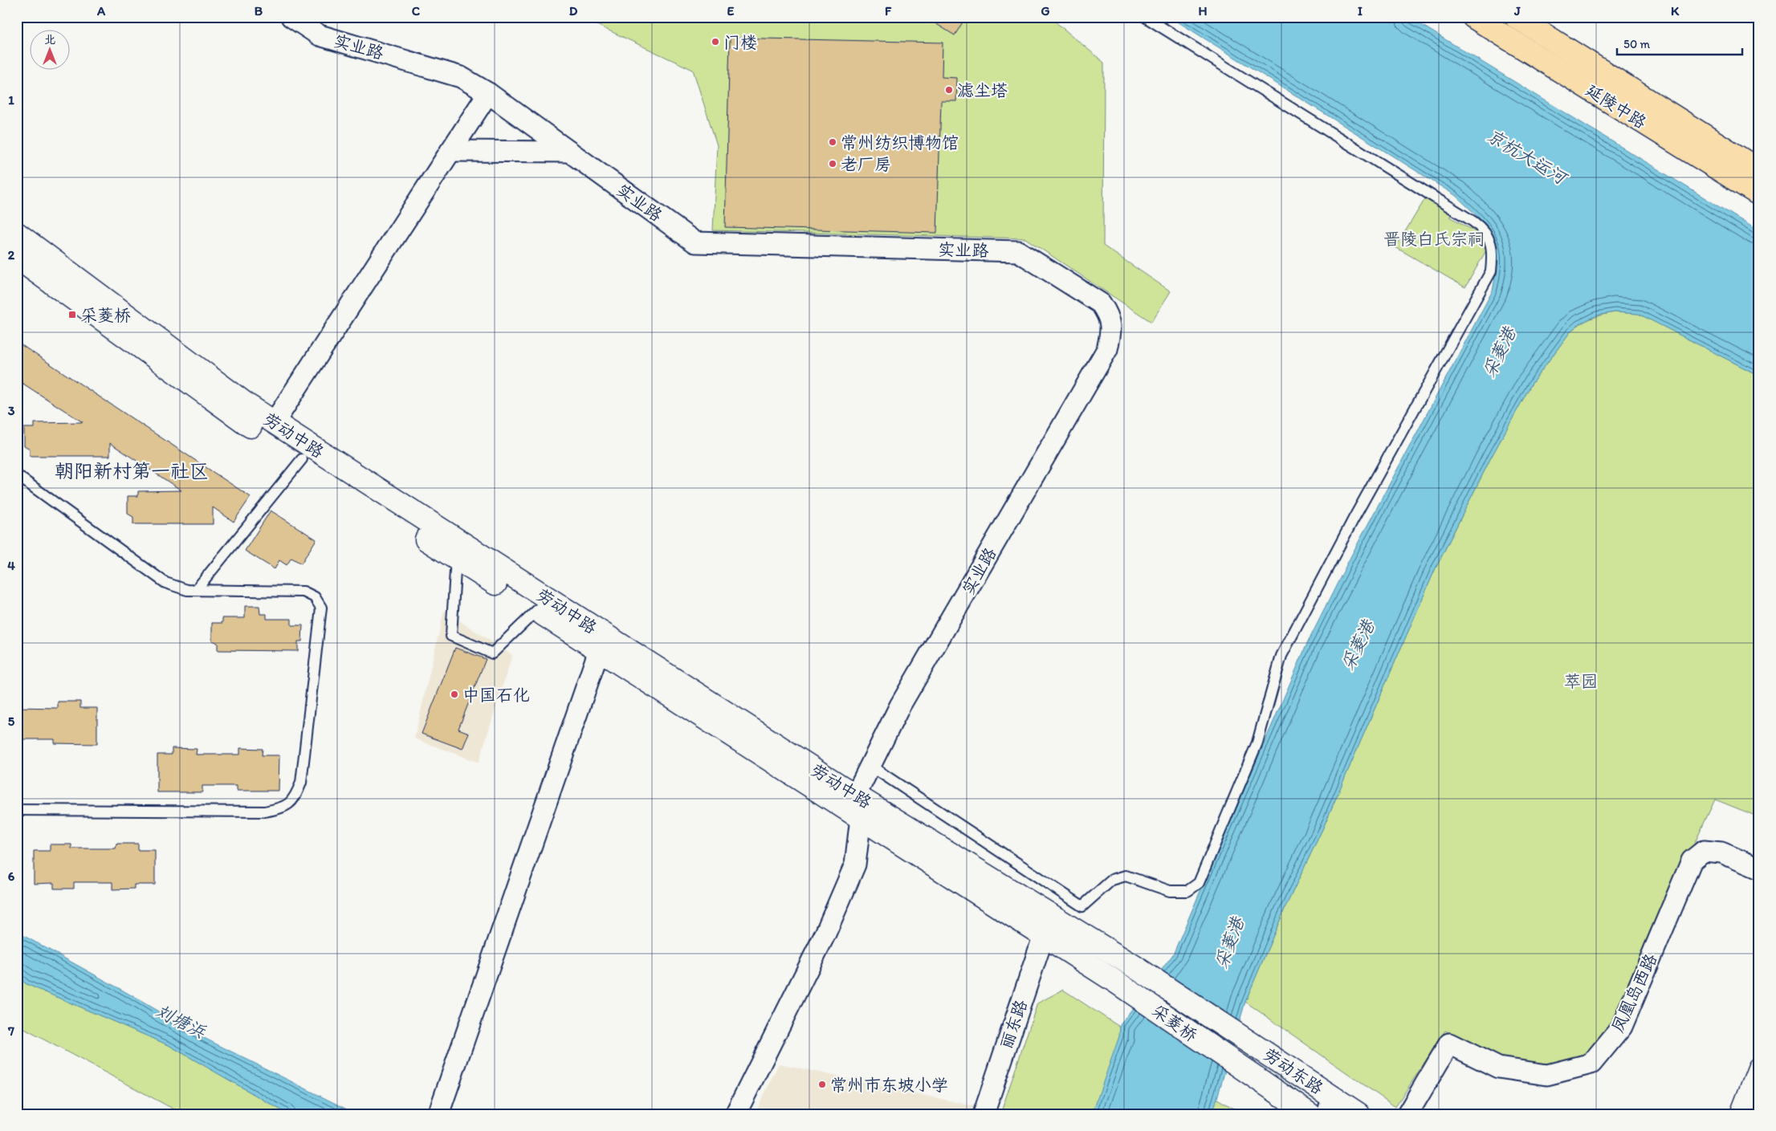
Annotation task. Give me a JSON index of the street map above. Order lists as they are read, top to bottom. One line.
{"streets":{"main road":["延陵中路","劳动中路","采菱桥","劳动东路"],"street":["实业路","凤凰岛西路","丽东路"]},"crossings":[["实业路","劳动中路"],["劳动中路","采菱桥"],["劳动中路","丽东路"],["采菱桥","劳动东路"]],"districts":["朝阳新村第一社区"],"water":["京杭大运河","采菱港","刘塘浜"],"parks":["晋陵白氏宗祠","萃园"],"places":{"other":["门楼","滤尘塔","常州纺织博物馆","老厂房","中国石化","常州市东坡小学"],"transit":["采菱桥"]},"scale_bar":"50 m","north":"top","grid":{"columns":["A","B","C","D","E","F","G","H","I","J","K"],"rows":["1","2","3","4","5","6","7"]}}
